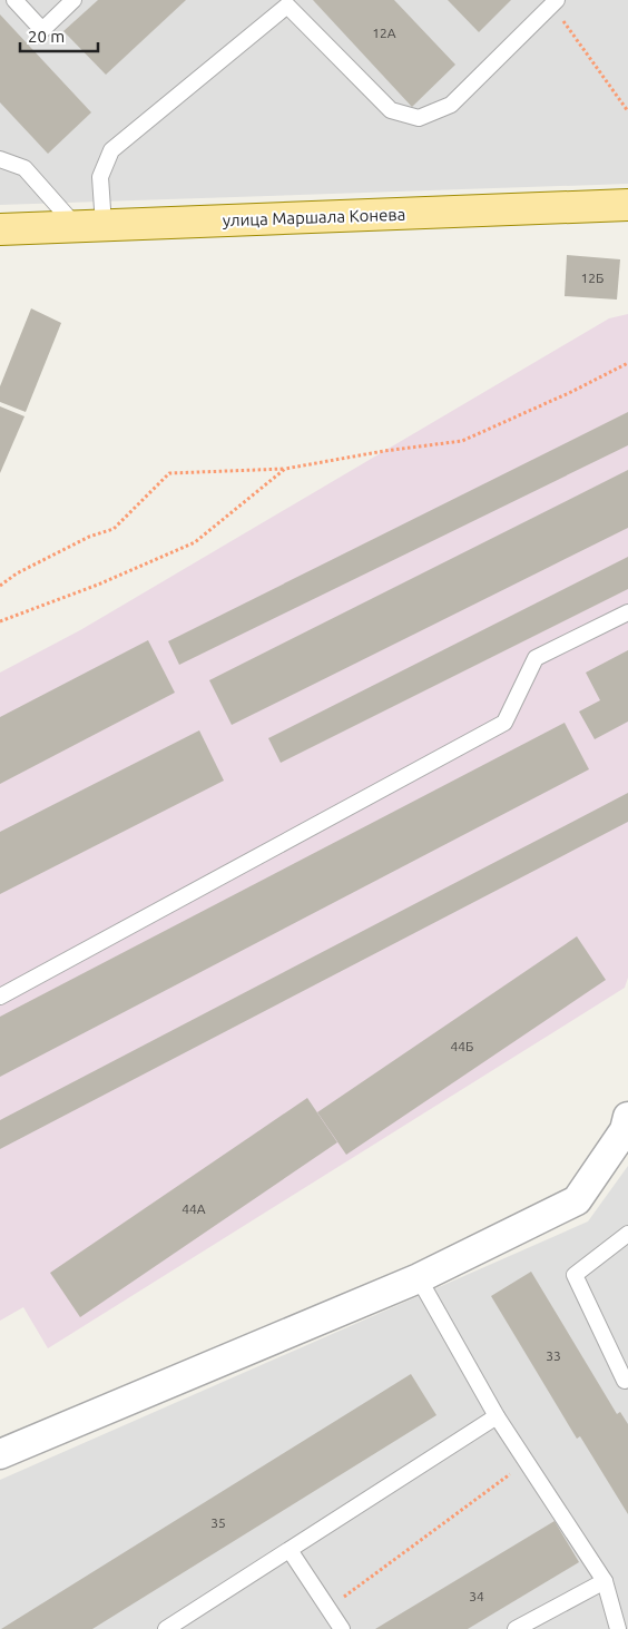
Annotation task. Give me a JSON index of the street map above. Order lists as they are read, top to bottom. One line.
{"streets":{"main road":["улица Маршала Конева"]},"house_numbers":["12А","12Б","44Б","44А","33","35","34"],"scale_bar":"20 m"}
